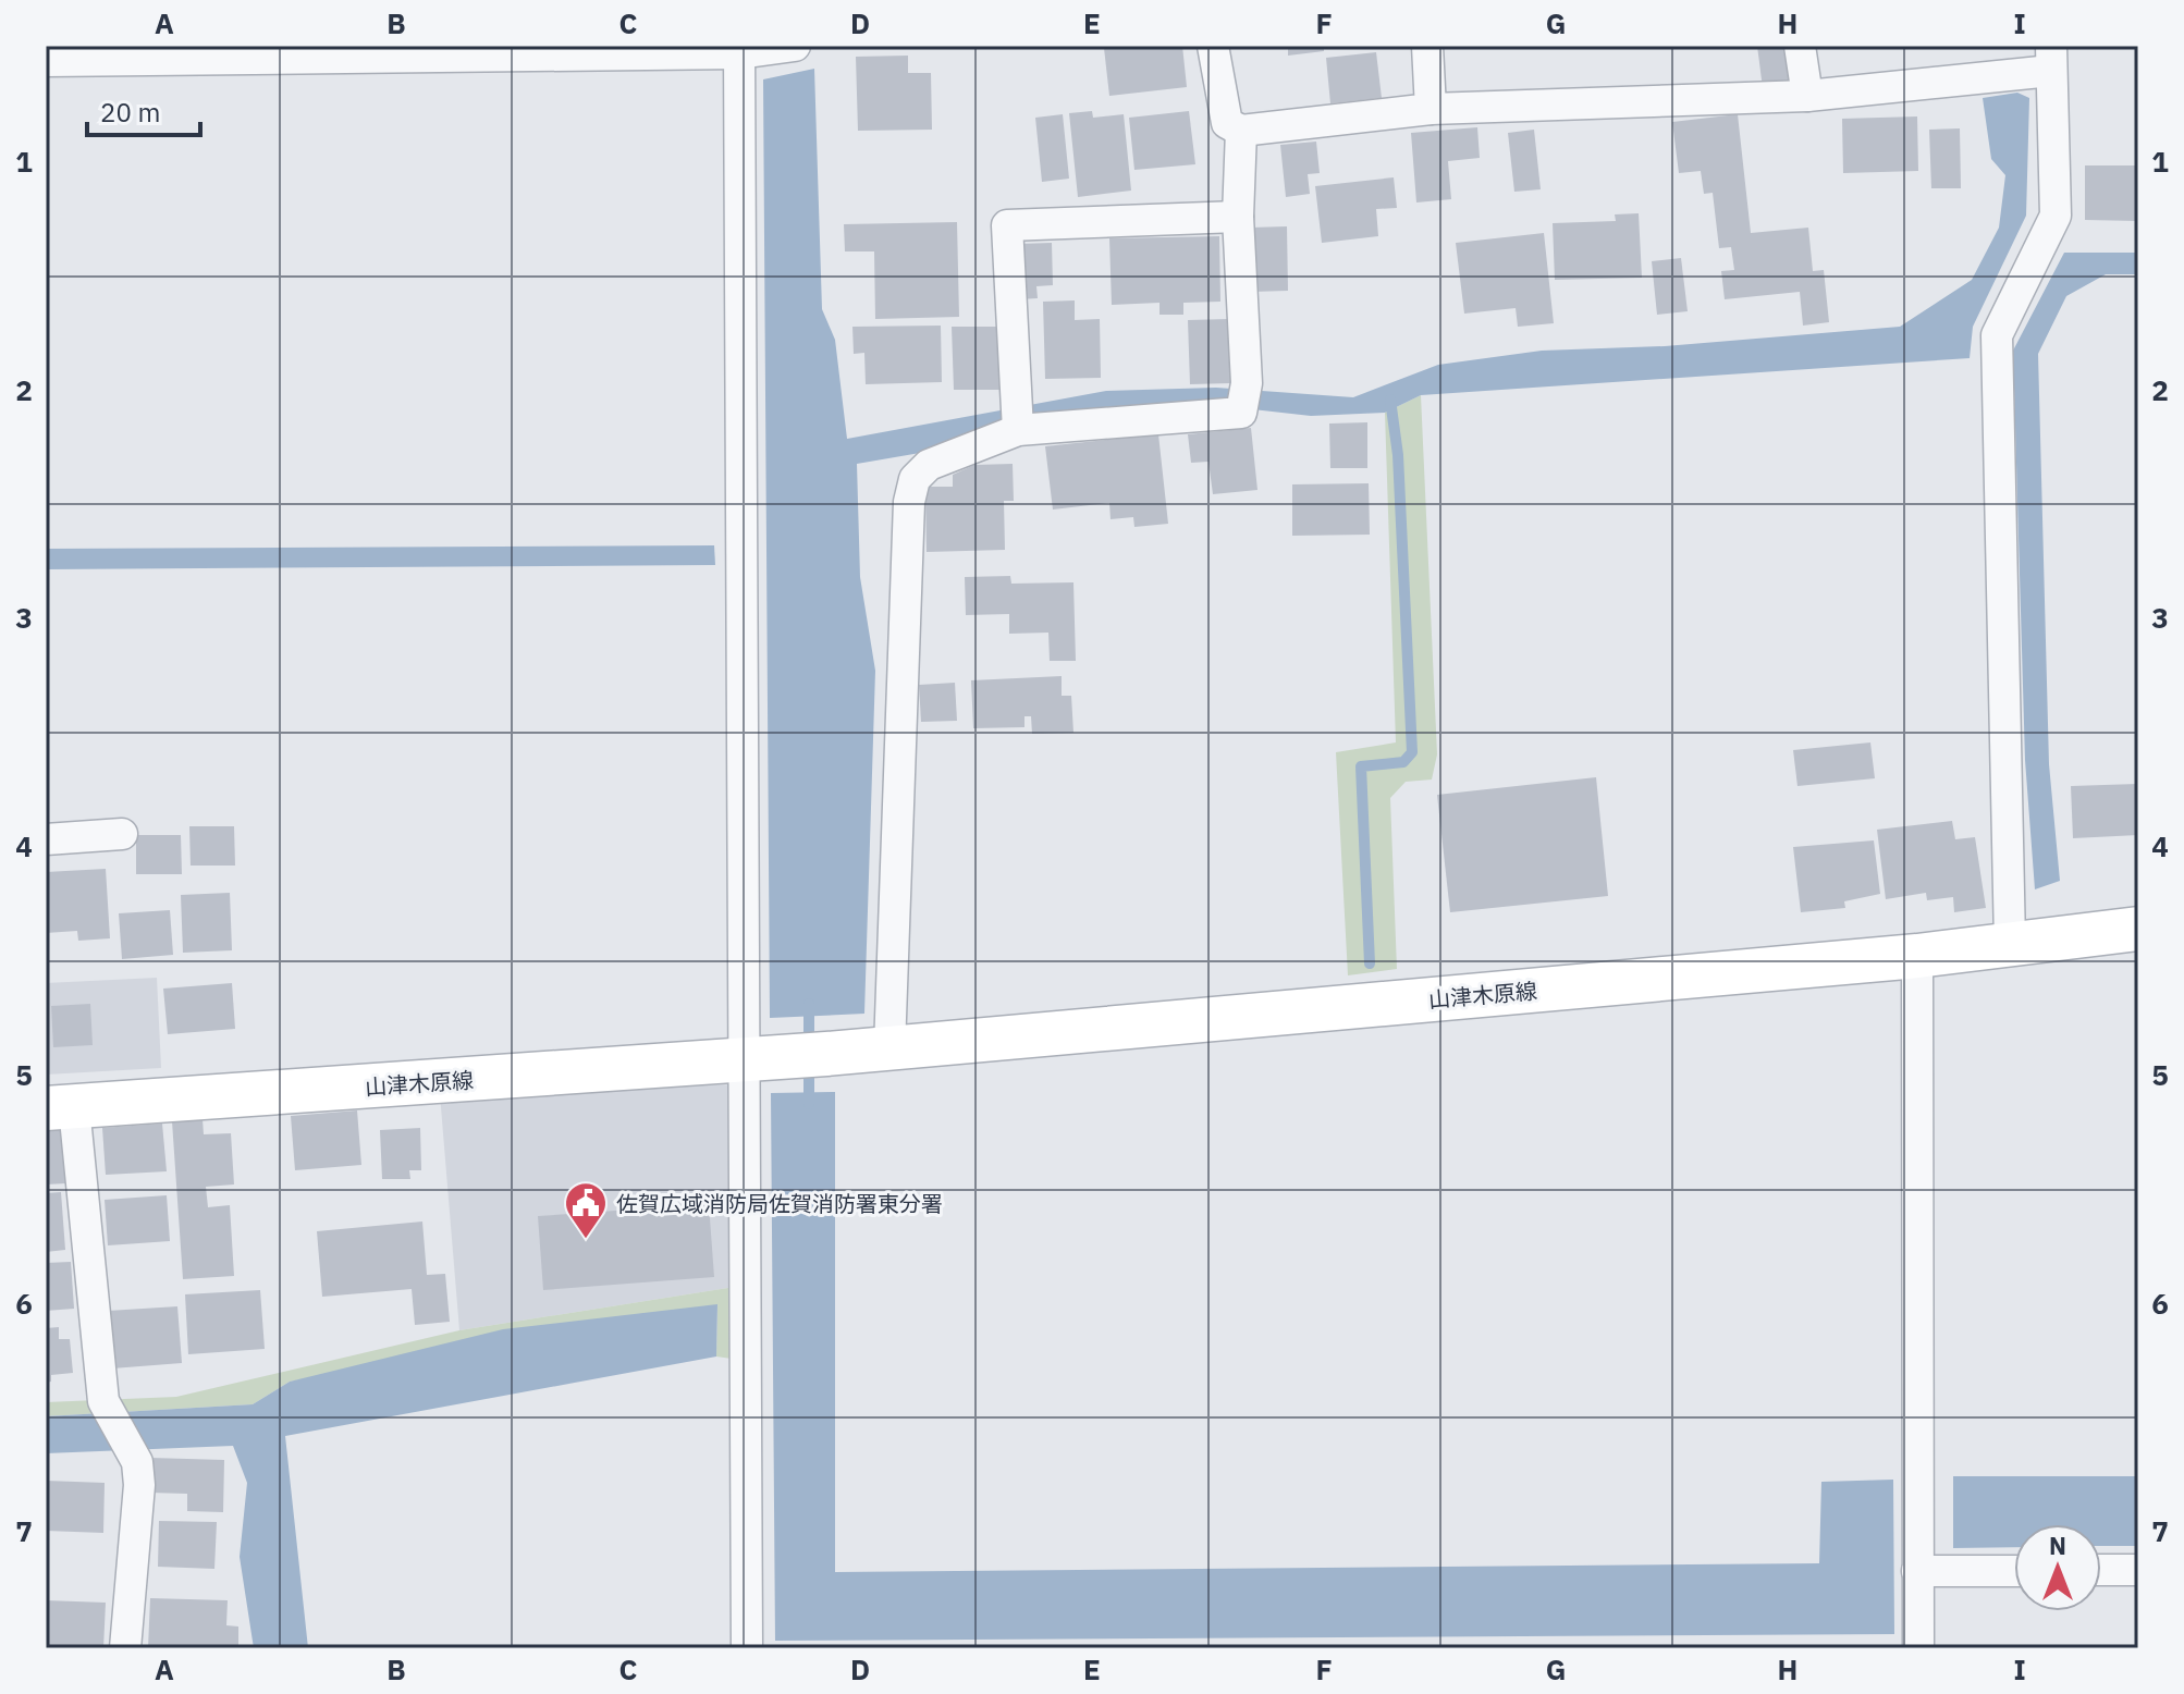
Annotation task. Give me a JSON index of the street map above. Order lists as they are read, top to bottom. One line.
{"streets":{"street":["山津木原線"]},"places":{"public building":["佐賀広域消防局佐賀消防署東分署"]},"scale_bar":"20 m","north":"top","grid":{"columns":["A","B","C","D","E","F","G","H","I"],"rows":["1","2","3","4","5","6","7"]}}
